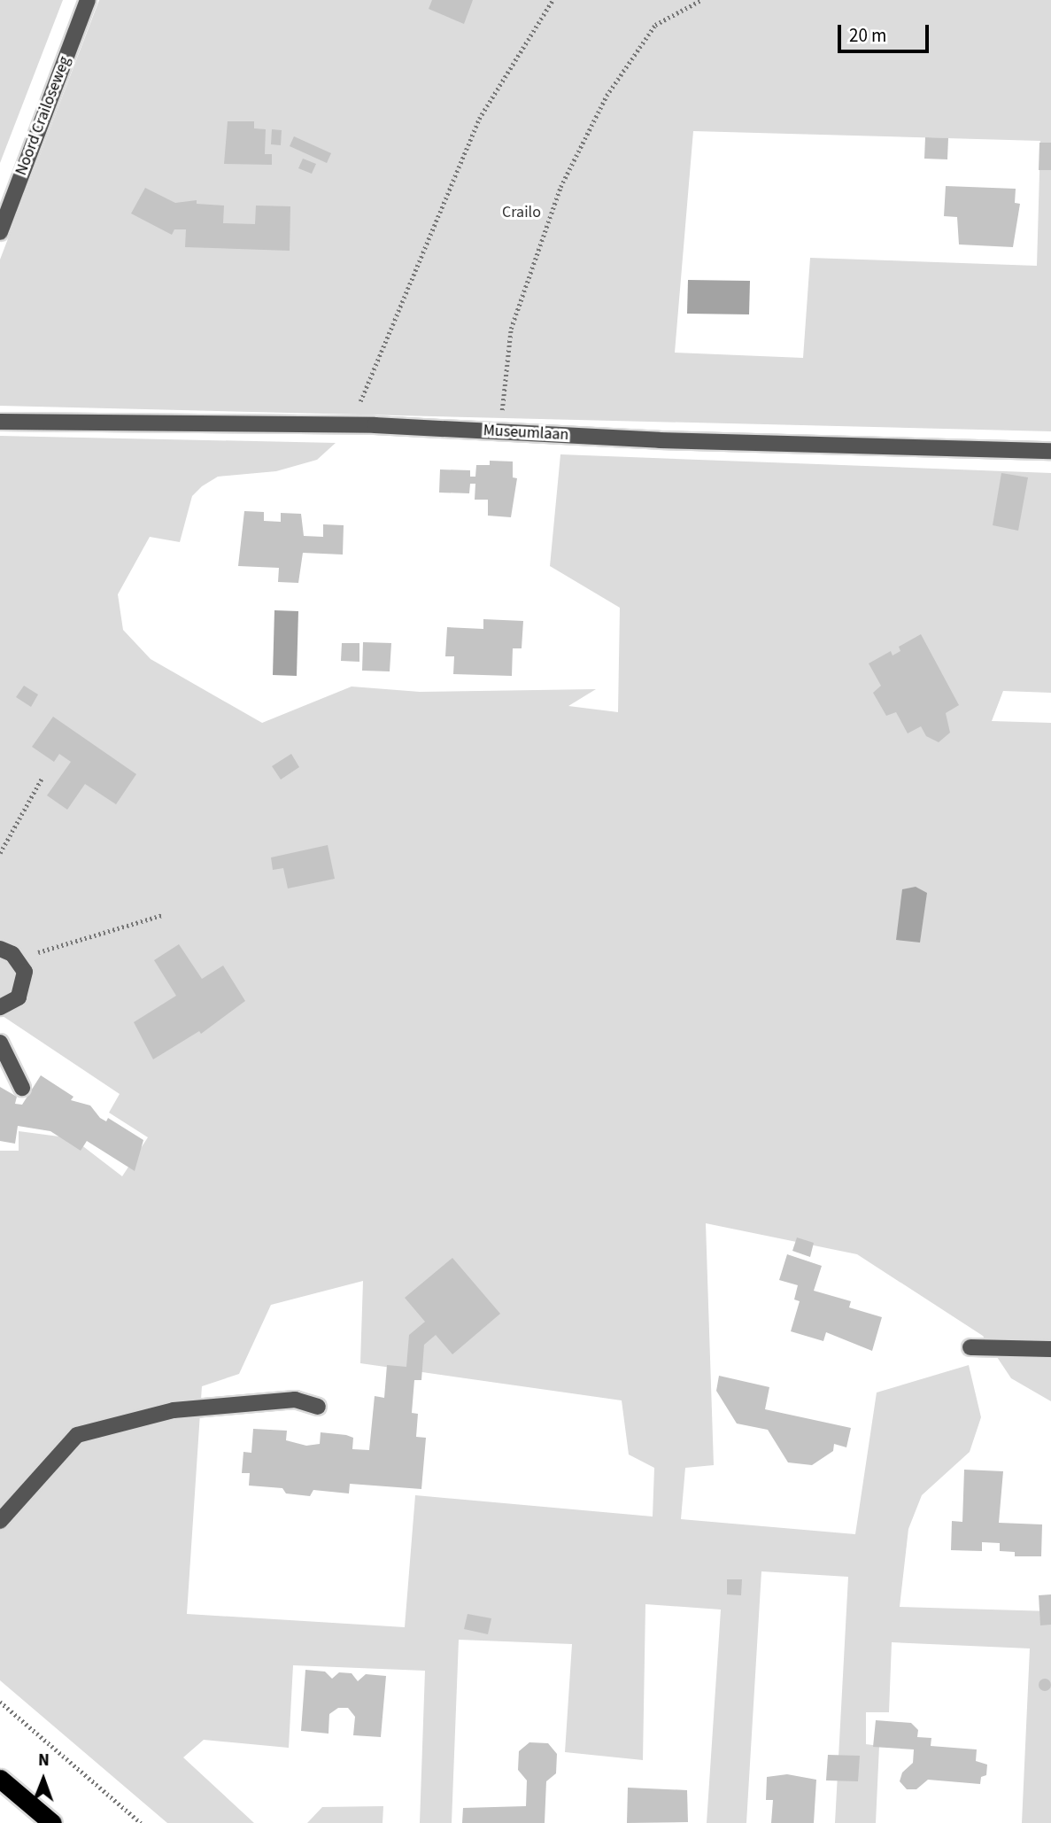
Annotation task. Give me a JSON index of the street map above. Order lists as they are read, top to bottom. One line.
{"streets":{"street":["Noord Crailoseweg","Museumlaan"]},"parks":["Crailo"],"scale_bar":"20 m","north":"top"}
